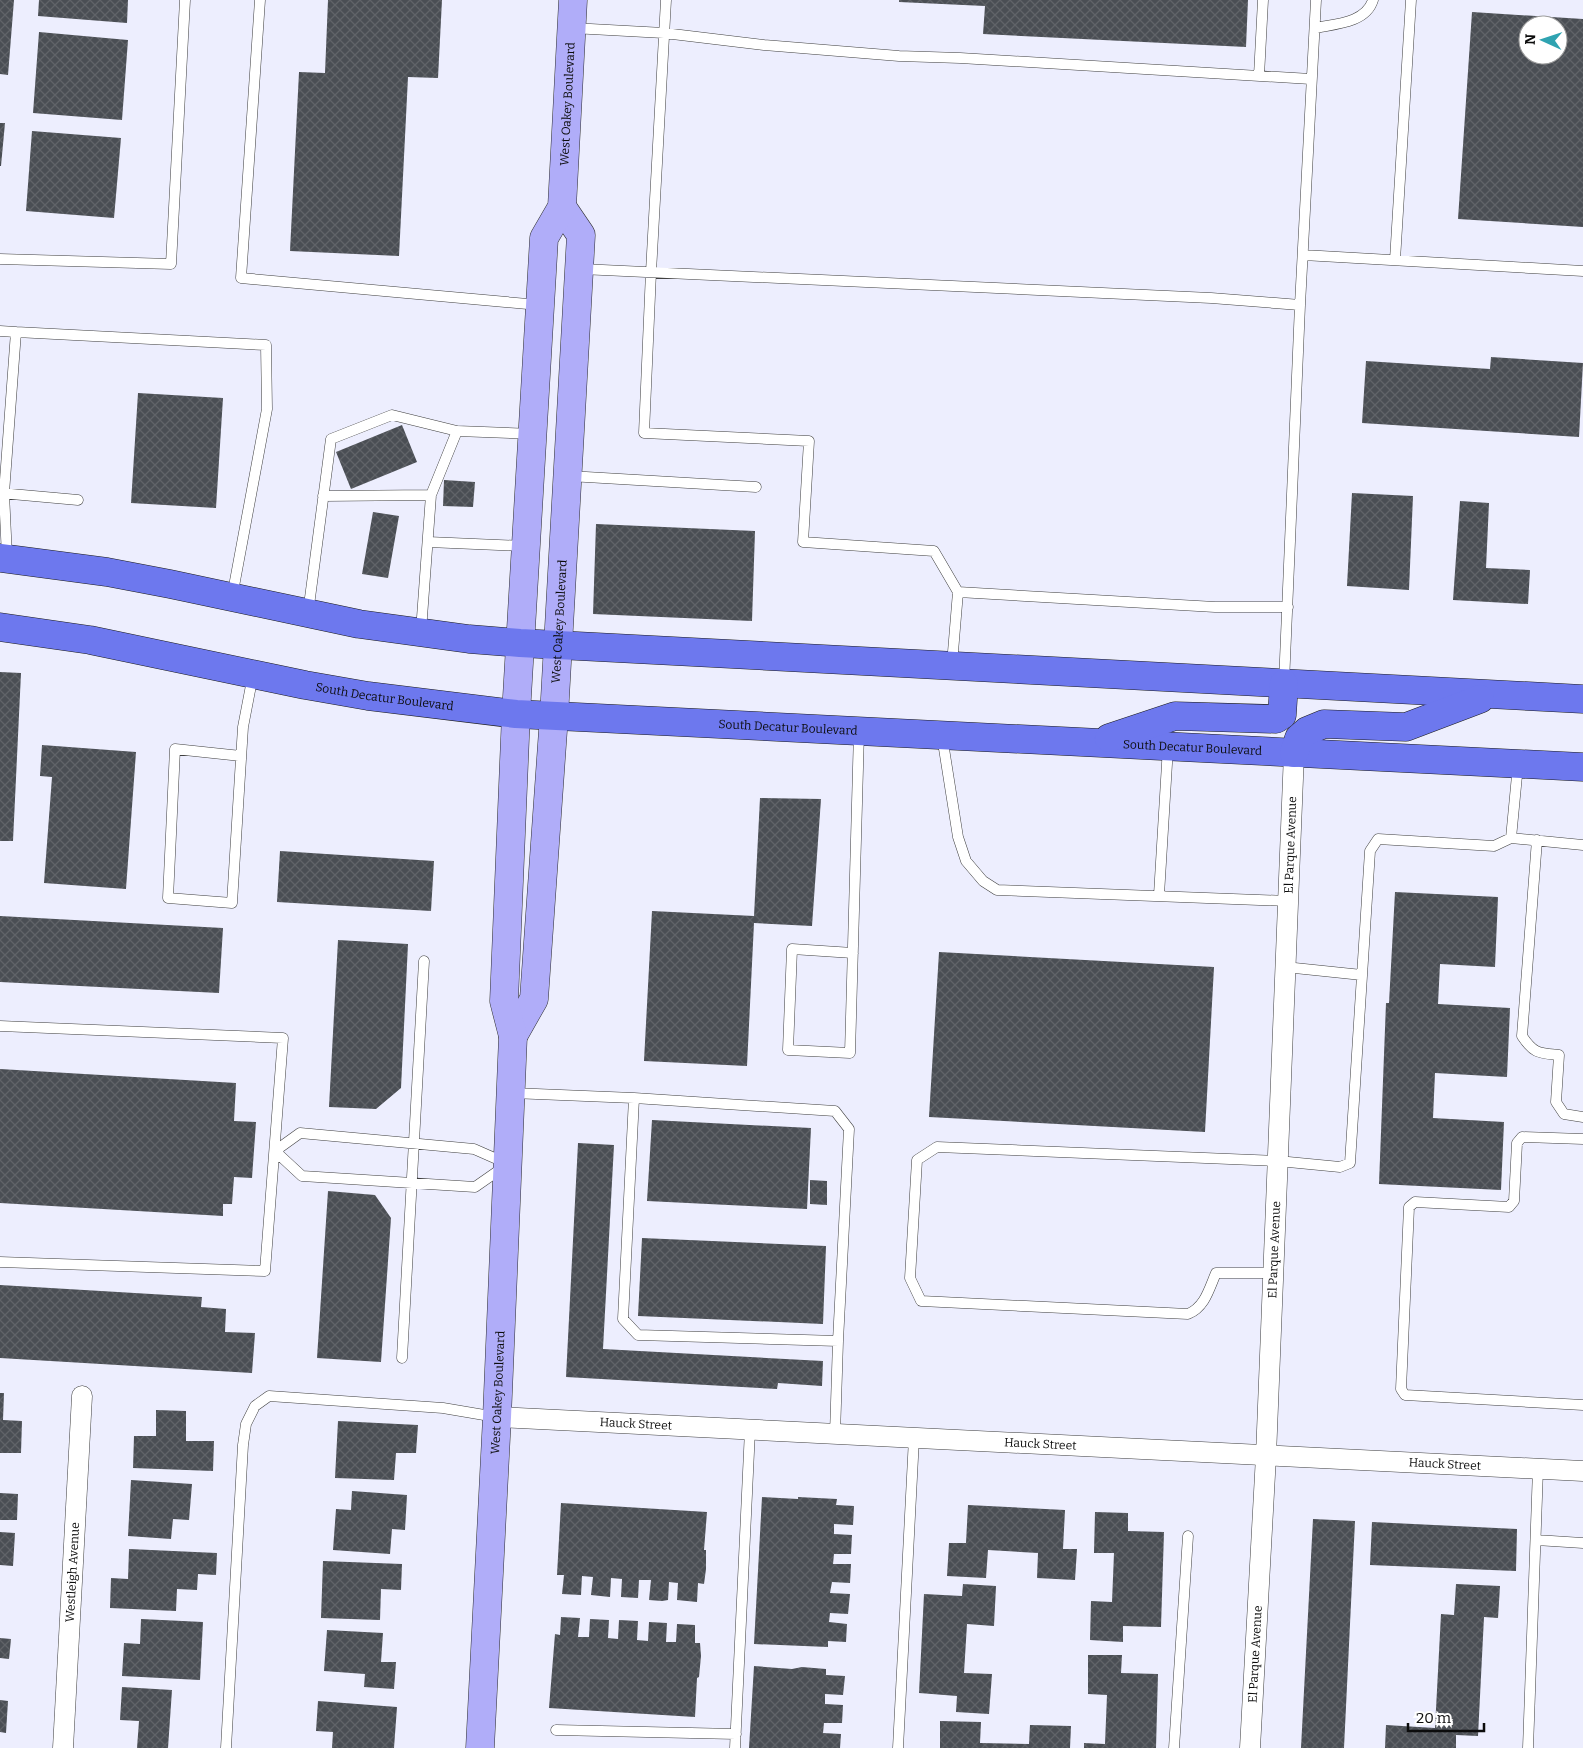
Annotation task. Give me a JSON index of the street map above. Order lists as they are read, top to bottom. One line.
{"streets":{"main road":["West Oakey Boulevard","South Decatur Boulevard"],"street":["El Parque Avenue","Hauck Street","Westleigh Avenue"]},"crossings":[["West Oakey Boulevard","South Decatur Boulevard"],["West Oakey Boulevard","Hauck Street"],["South Decatur Boulevard","El Parque Avenue"],["El Parque Avenue","Hauck Street"]],"scale_bar":"20 m","north":"left"}
